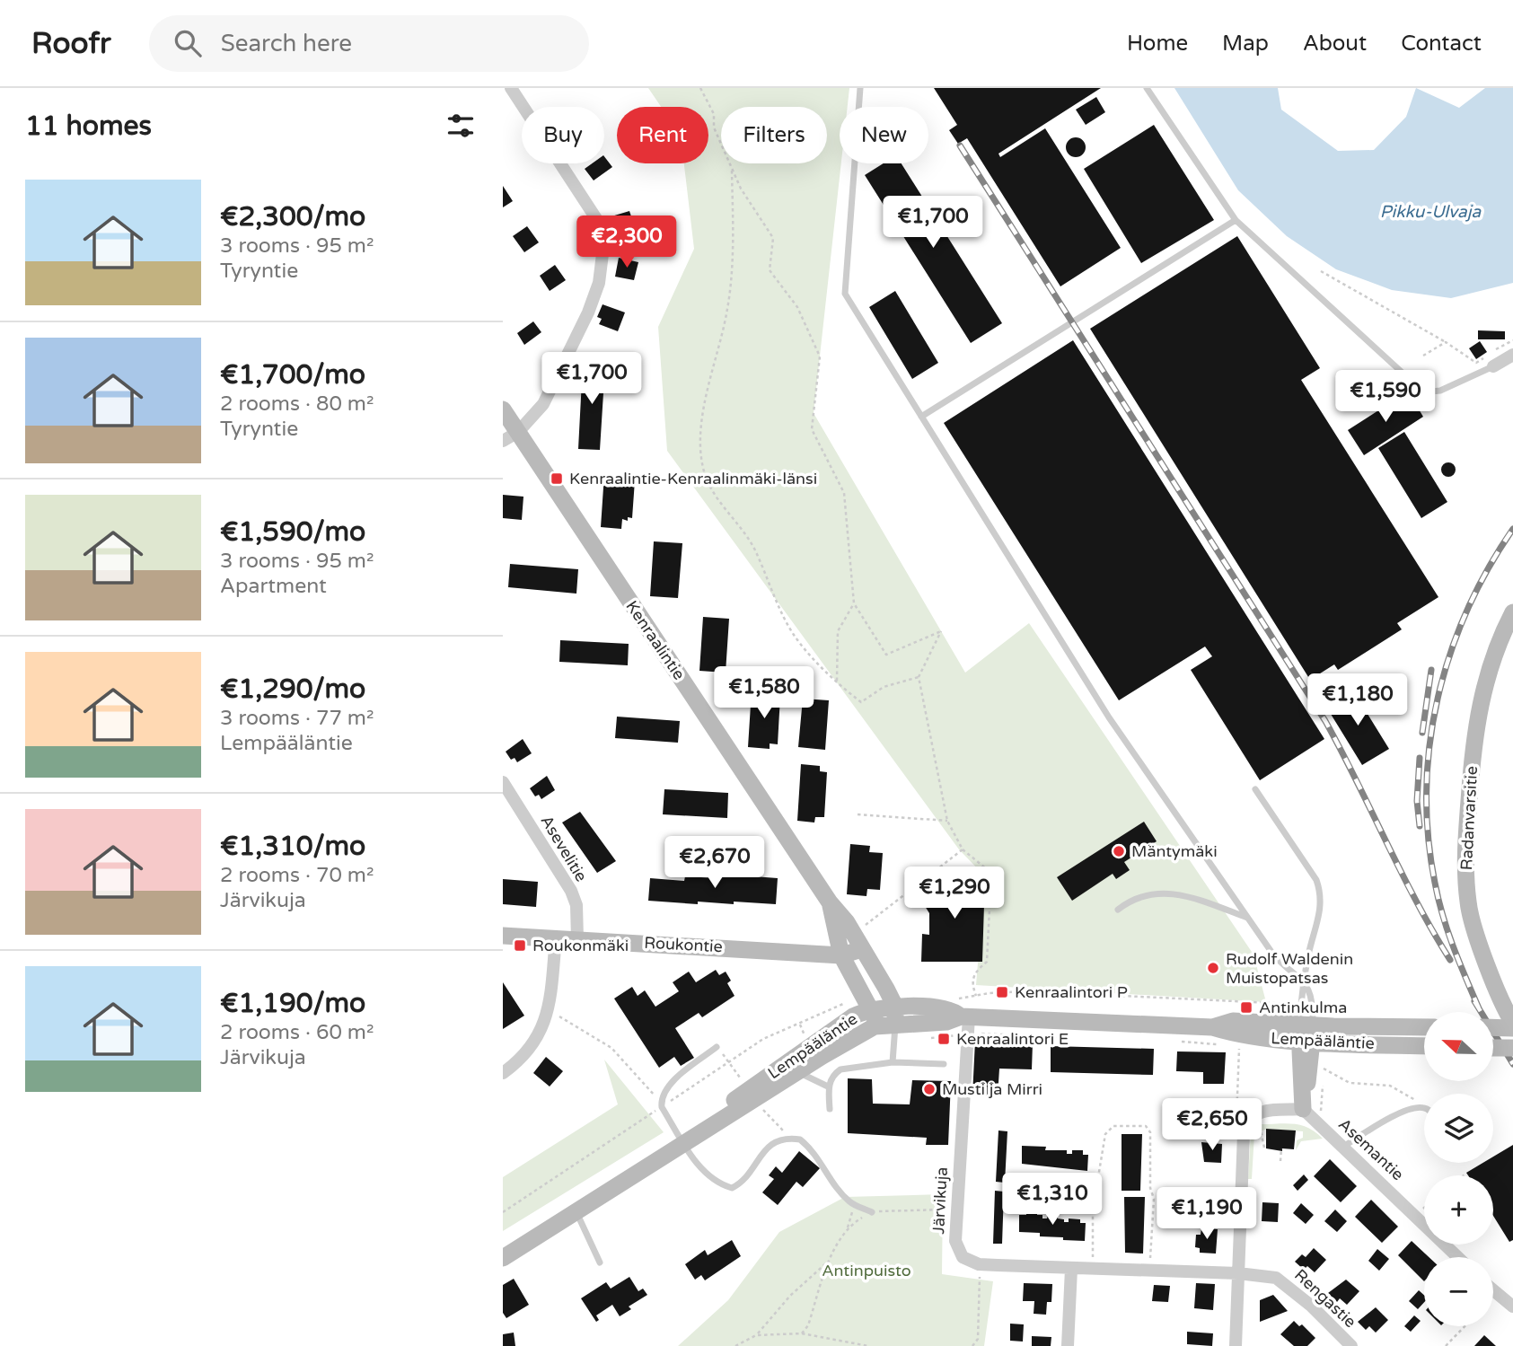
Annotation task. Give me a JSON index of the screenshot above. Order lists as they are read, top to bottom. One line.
{"streets":{"street":["Kenraalintie","Radanvarsitie","Asevelitie","Roukontie","Lempääläntie","Asemantie","Järvikuja","Rengastie"]},"crossings":[["Kenraalintie","Roukontie"],["Kenraalintie","Lempääläntie"],["Asevelitie","Roukontie"],["Lempääläntie","Järvikuja"]],"water":["Pikku-Ulvaja"],"parks":["Antinpuisto"],"places":{"transit":["Kenraalintie-Kenraalinmäki-länsi","Roukonmäki","Kenraalintori P","Antinkulma","Kenraalintori E"],"other":["Mäntymäki","Rudolf Waldenin Muistopatsas","Musti ja Mirri"]},"north":"left","page":{"header":"Roofr","search":"Search here","nav":["Home","Map","About","Contact"],"heading":"11 homes","chip":["Buy","Rent","Filters","New"],"list":[{"name":"€2,300/mo","note":"3 rooms · 95 m² · Tyryntie"},{"name":"€1,700/mo","note":"2 rooms · 80 m² · Tyryntie"},{"name":"€1,590/mo","note":"3 rooms · 95 m² · Apartment"},{"name":"€1,290/mo","note":"3 rooms · 77 m² · Lempääläntie"},{"name":"€1,310/mo","note":"2 rooms · 70 m² · Järvikuja"},{"name":"€1,190/mo","note":"2 rooms · 60 m² · Järvikuja"}],"price":["€1,700","€2,300","€1,700","€1,590","€1,580","€1,180","€2,670","€1,290","€2,650","€1,310","€1,190"],"map_buttons":["+","−"]}}
